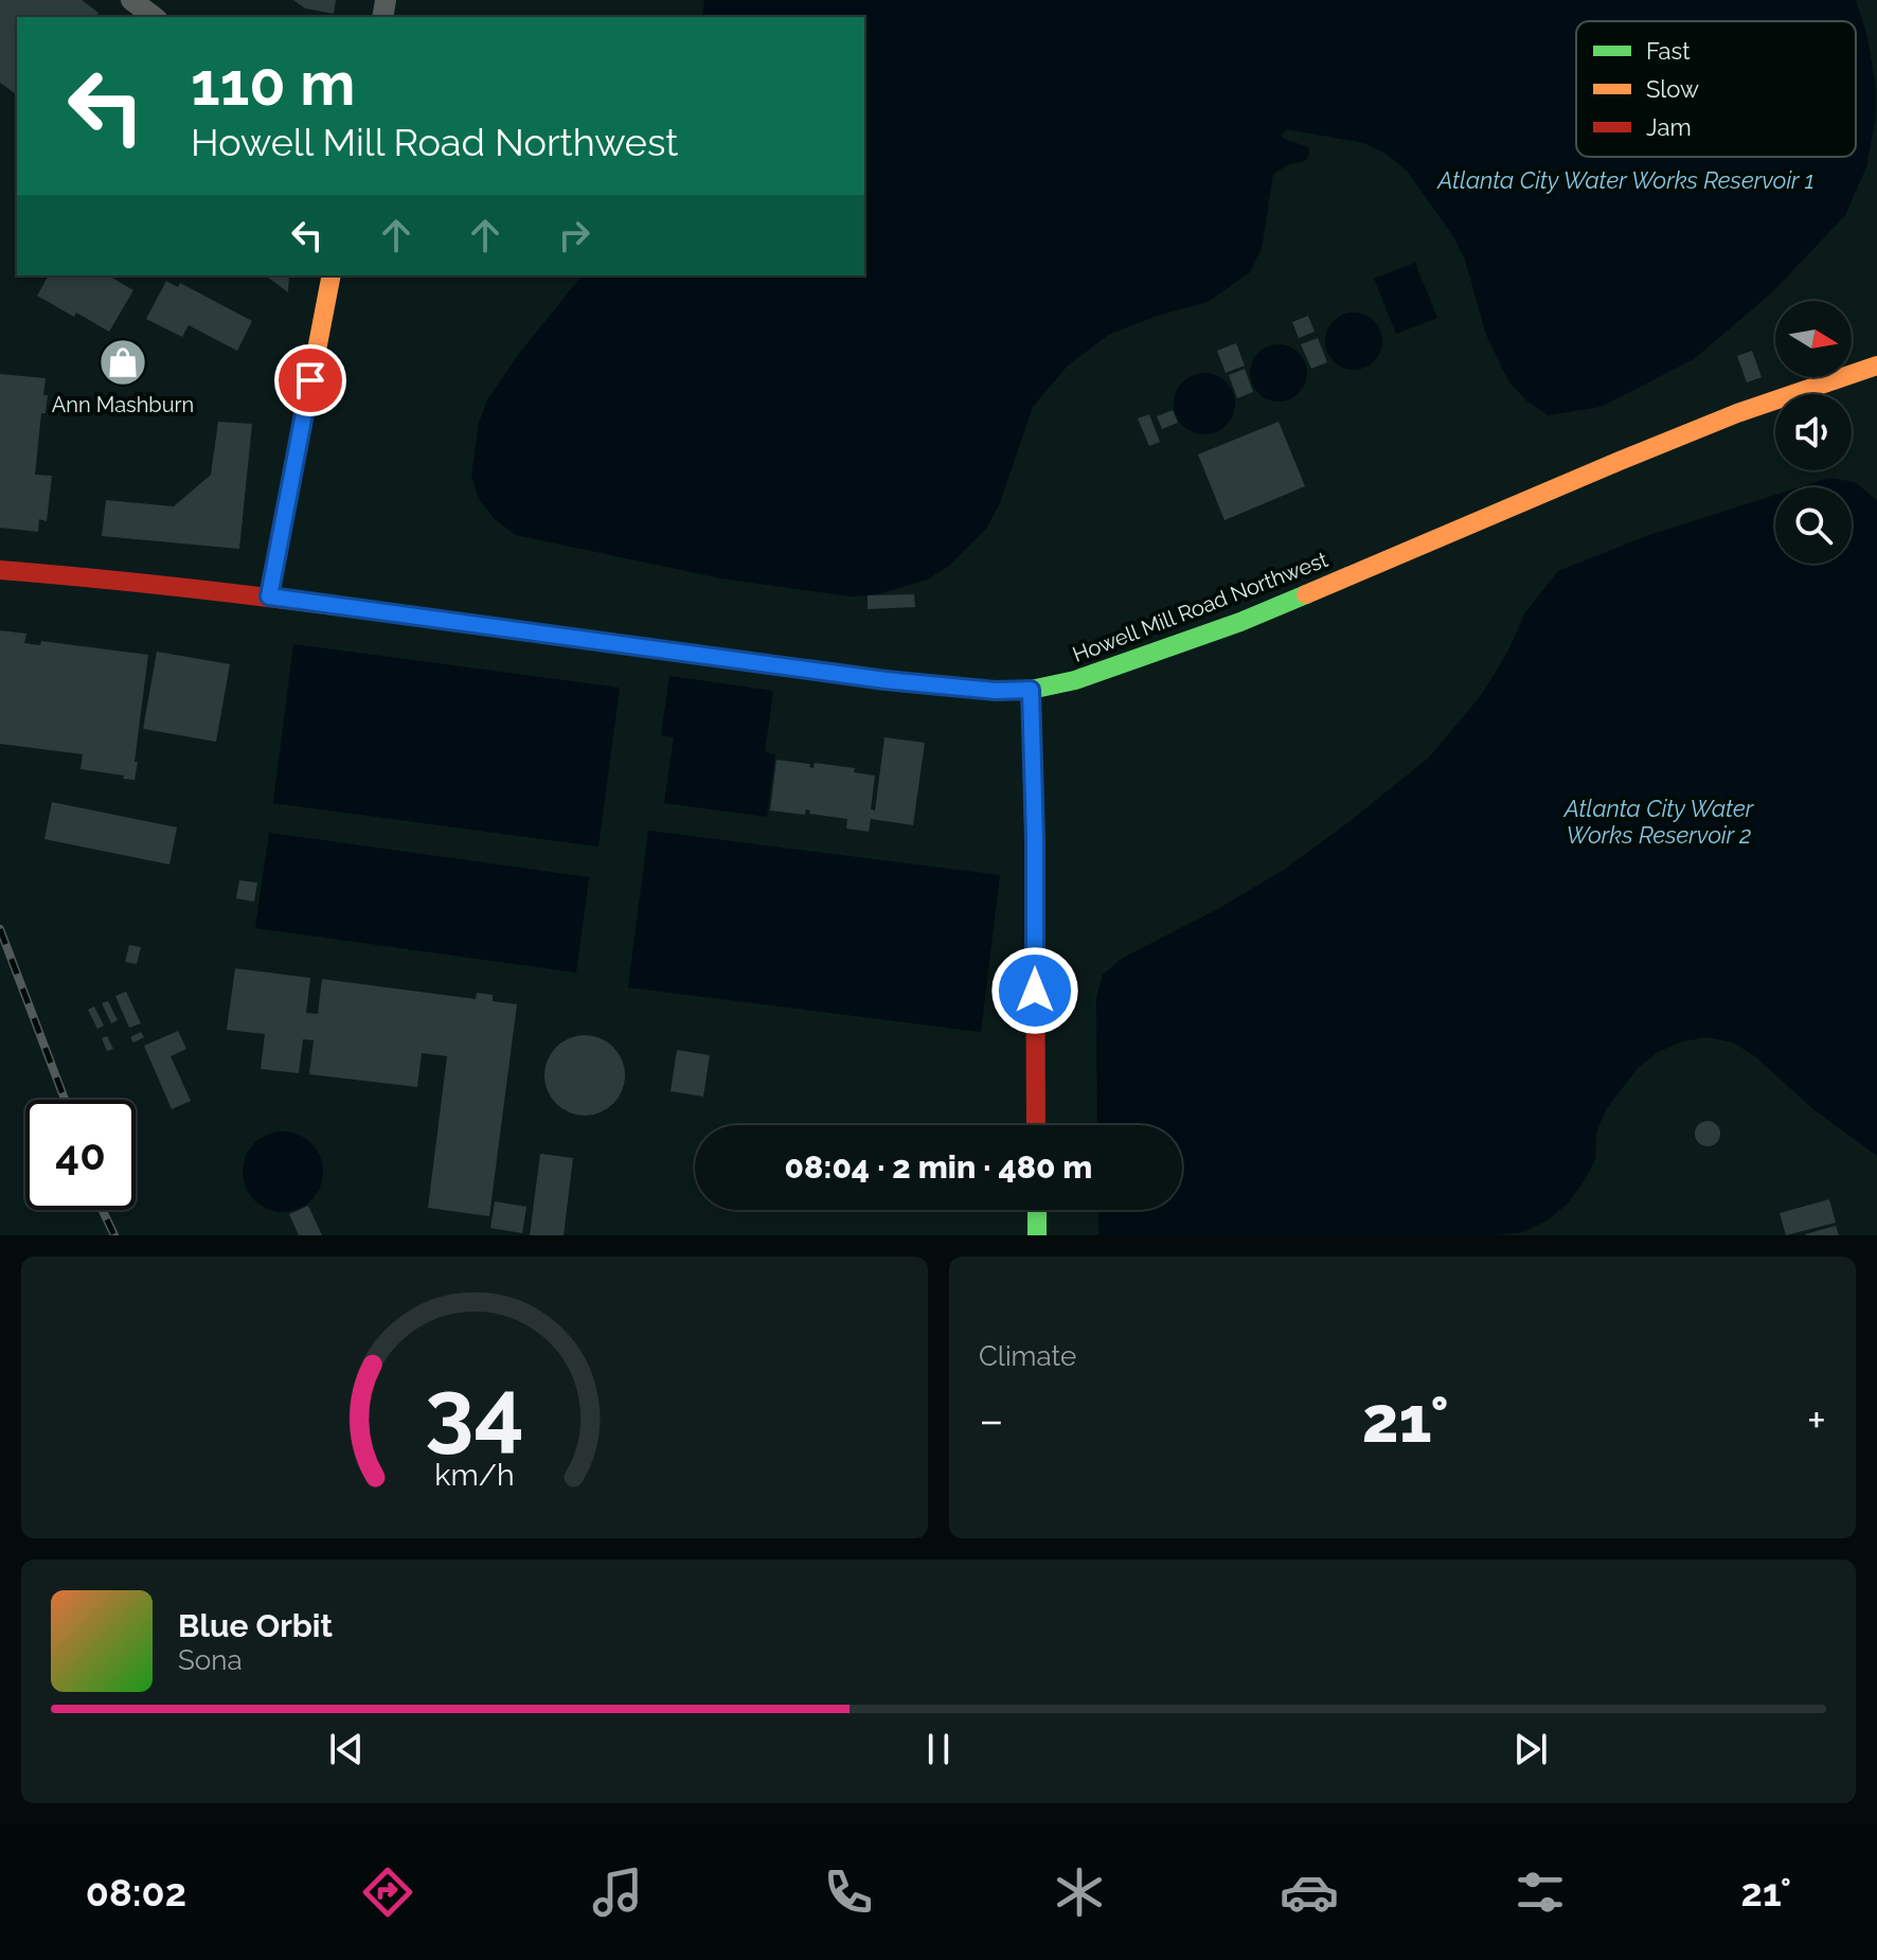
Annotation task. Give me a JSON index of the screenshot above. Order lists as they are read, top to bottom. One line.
{"streets":{"main road":["Howell Mill Road Northwest"]},"water":["Atlanta City Water Works Reservoir 1","Atlanta City Water Works Reservoir 2"],"places":{"shop":["Ann Mashburn"]},"legend":["Fast","Slow","Jam"],"north":"right","page":{"turn":["110 m","Howell Mill Road Northwest"],"limit":"40","trip":"08:04 · 2 min · 480 m","tile":"Climate","heat":["−","21°","+"],"song":["Blue Orbit","Sona"],"tabs":["08:02","21°"],"gauge":["34","km/h"]}}
